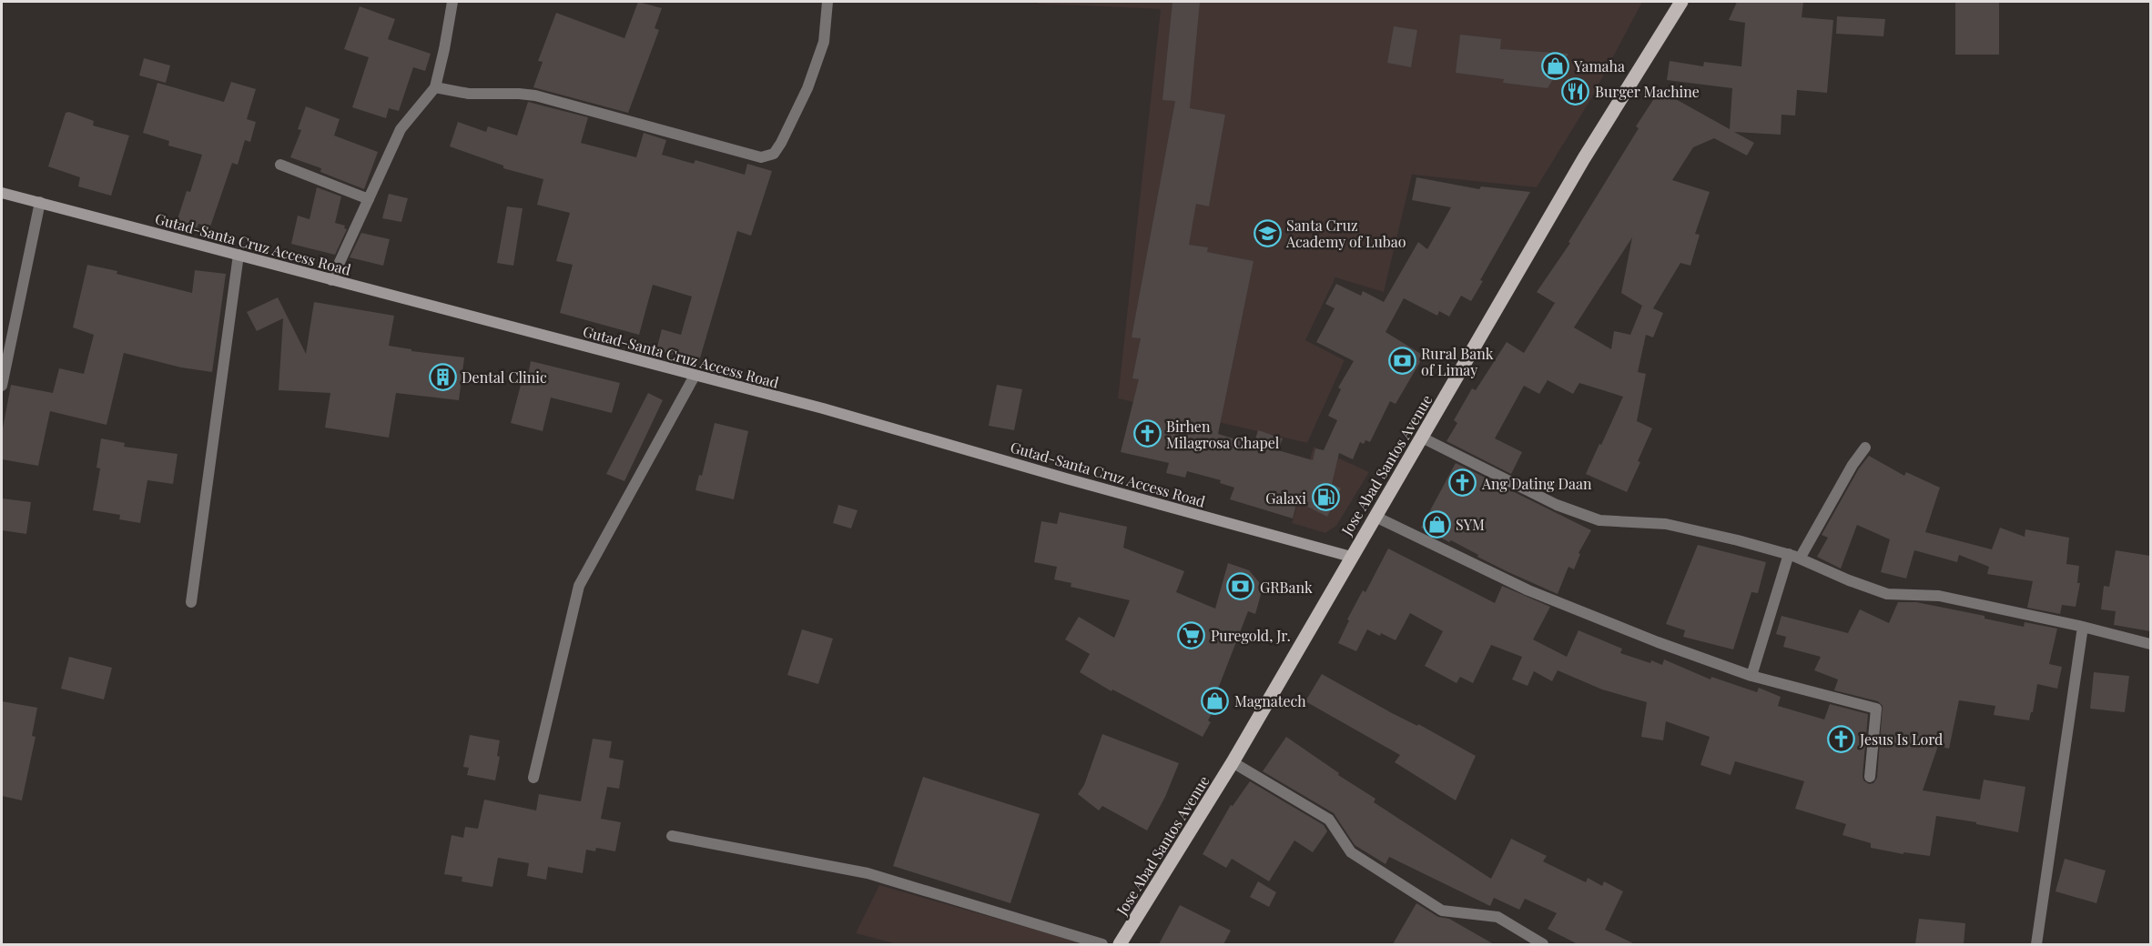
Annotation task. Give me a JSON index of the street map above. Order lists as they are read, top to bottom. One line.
{"streets":{"main road":["Gutad-Santa Cruz Access Road","Jose Abad Santos Avenue"]},"crossings":[["Gutad-Santa Cruz Access Road","Jose Abad Santos Avenue"]],"places":{"shop":["Yamaha","SYM","Magnatech"],"restaurant":["Burger Machine"],"school or university":["Santa Cruz Academy of Lubao"],"bank":["Rural Bank of Limay","GRBank"],"building":["Dental Clinic"],"church":["Birhen Milagrosa Chapel","Ang Dating Daan","Jesus Is Lord"],"fuel station":["Galaxi"],"supermarket":["Puregold, Jr."]}}
